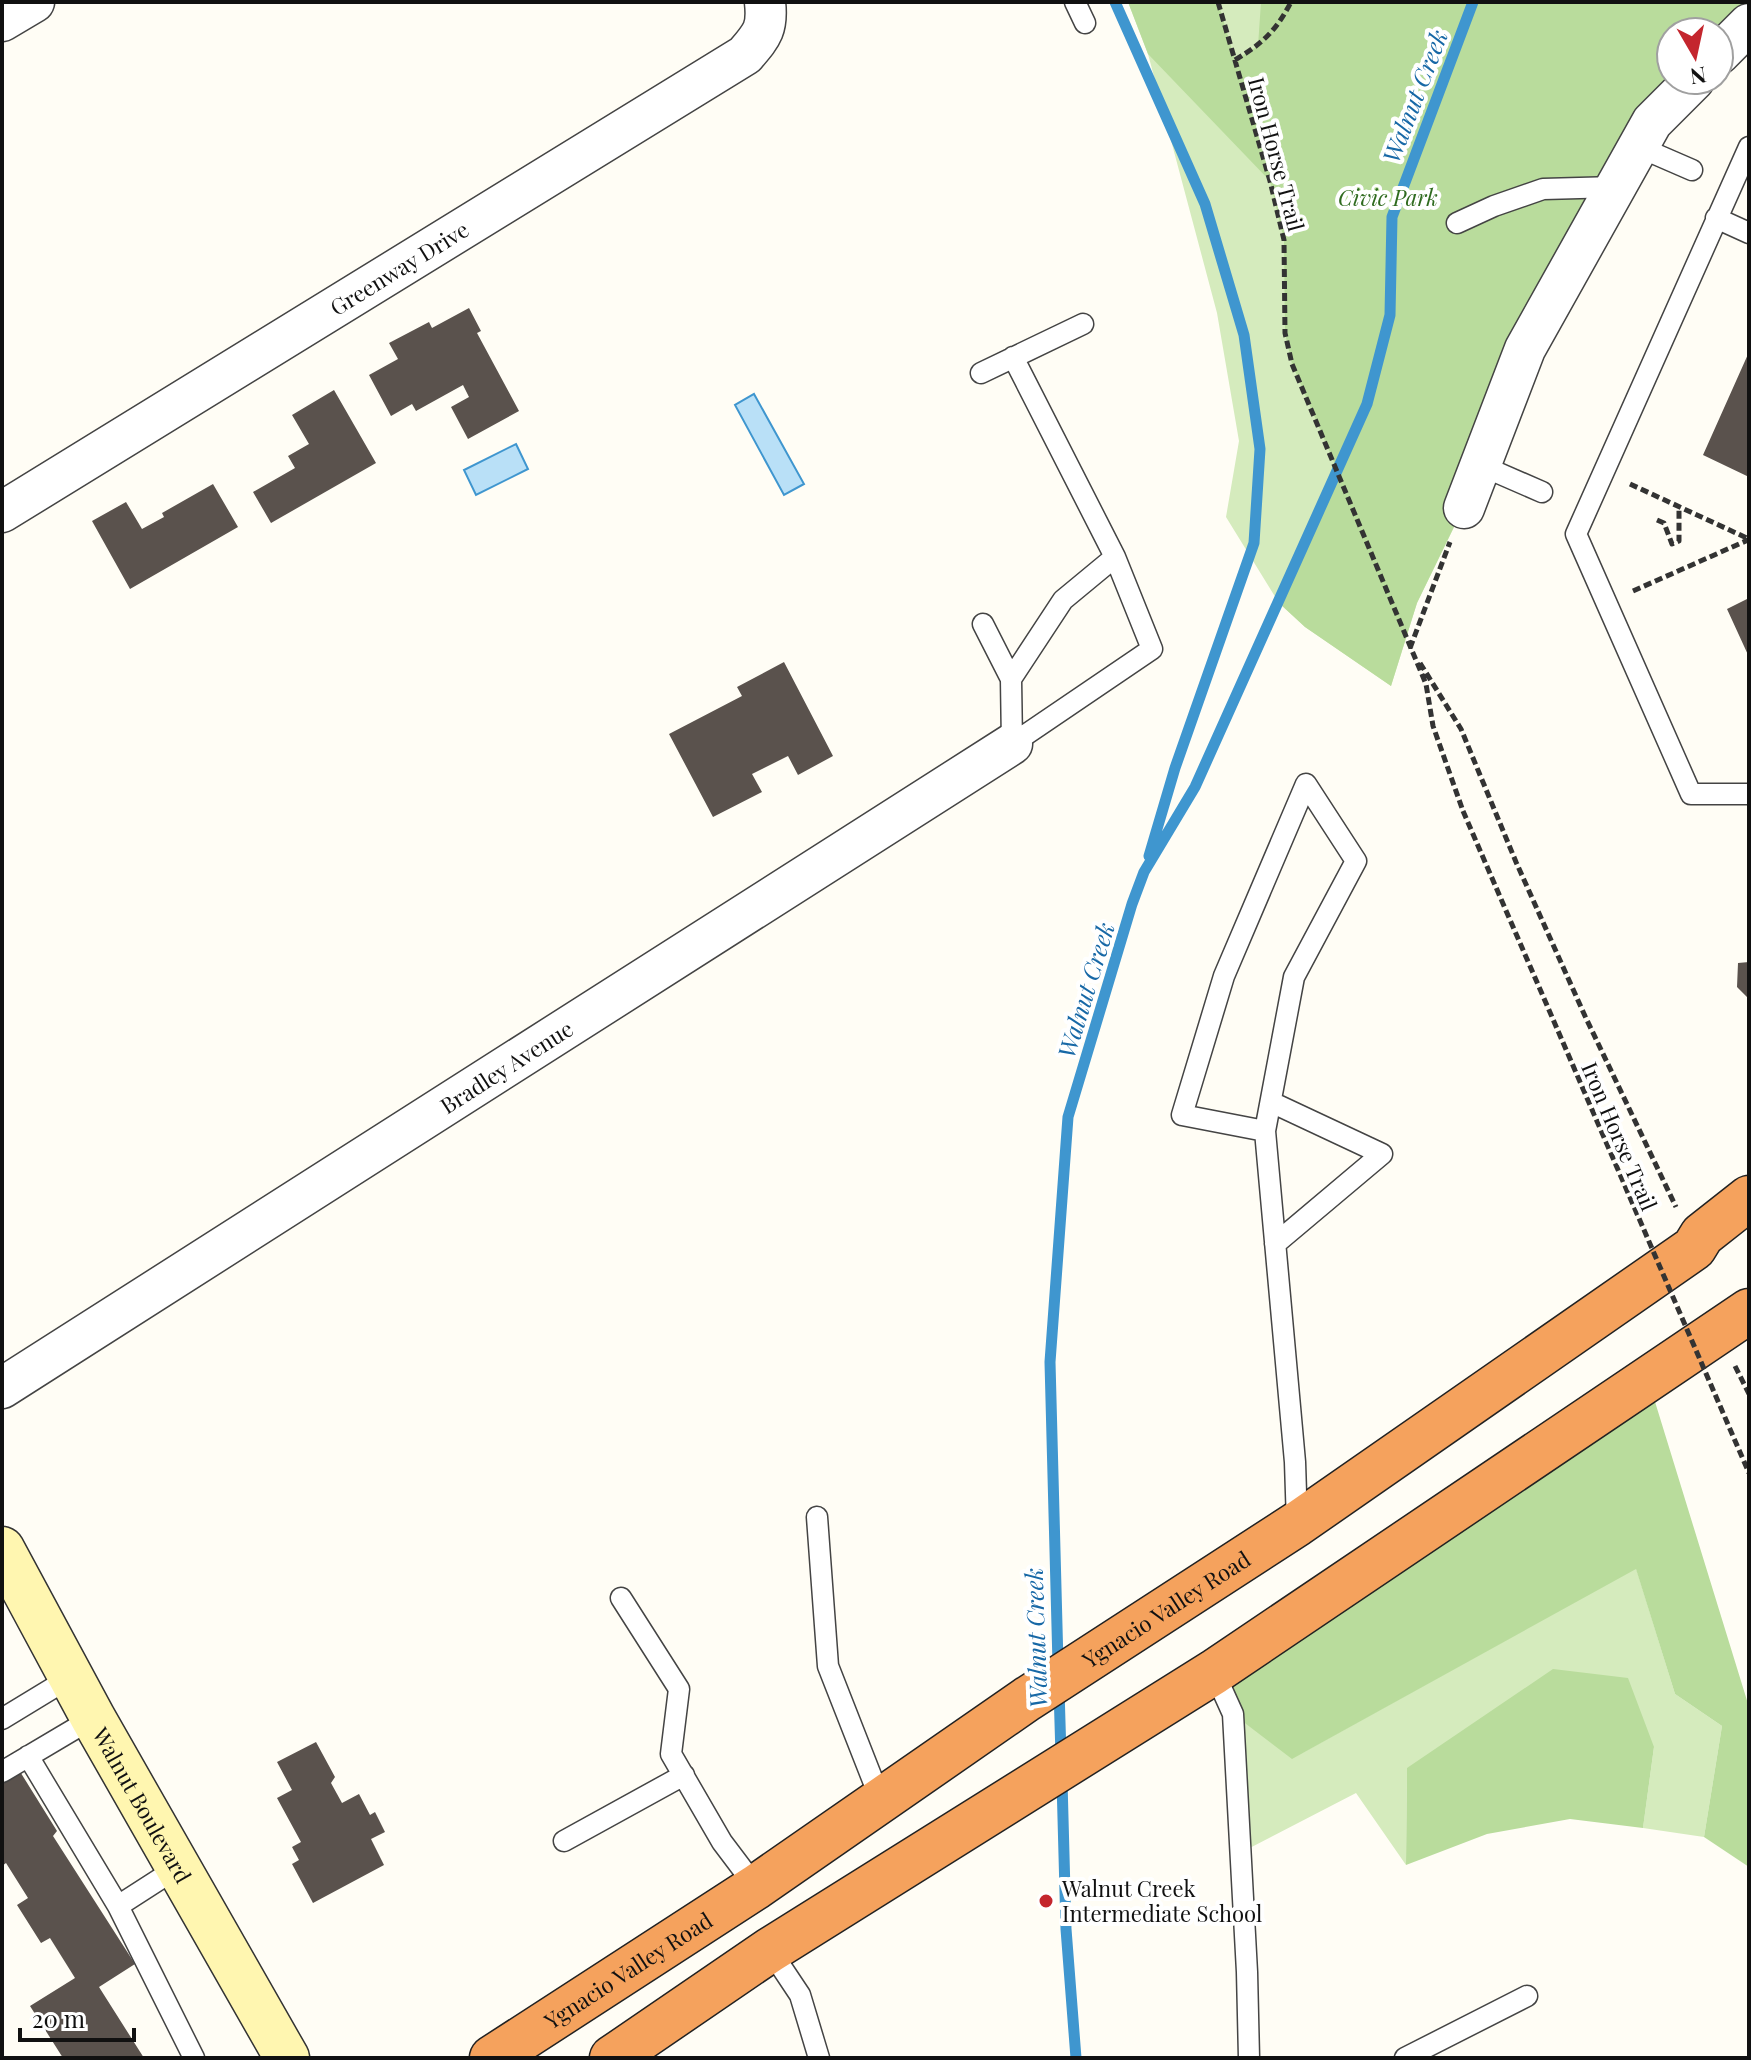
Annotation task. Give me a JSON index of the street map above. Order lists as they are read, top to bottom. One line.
{"streets":{"highway":["Ygnacio Valley Road"],"street":["Greenway Drive","Bradley Avenue","Walnut Boulevard"],"path":["Iron Horse Trail"]},"water":["Walnut Creek"],"parks":["Civic Park"],"places":["Walnut Creek Intermediate School"],"scale_bar":"20 m","north":"bottom"}
